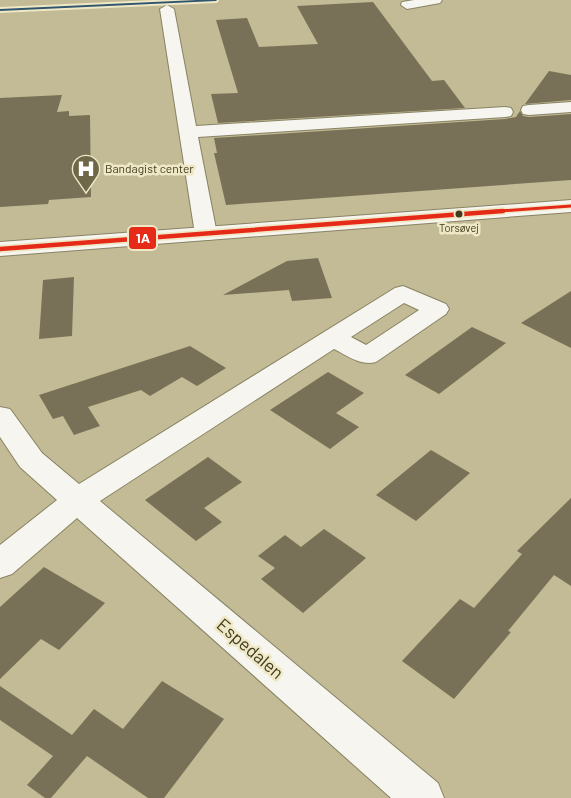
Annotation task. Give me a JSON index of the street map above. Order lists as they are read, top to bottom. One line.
{"streets":{"street":["Espedalen"]},"places":{"hospital":["Bandagist center"],"other":["Torsøvej"]},"lines":["transit line 1A"]}
